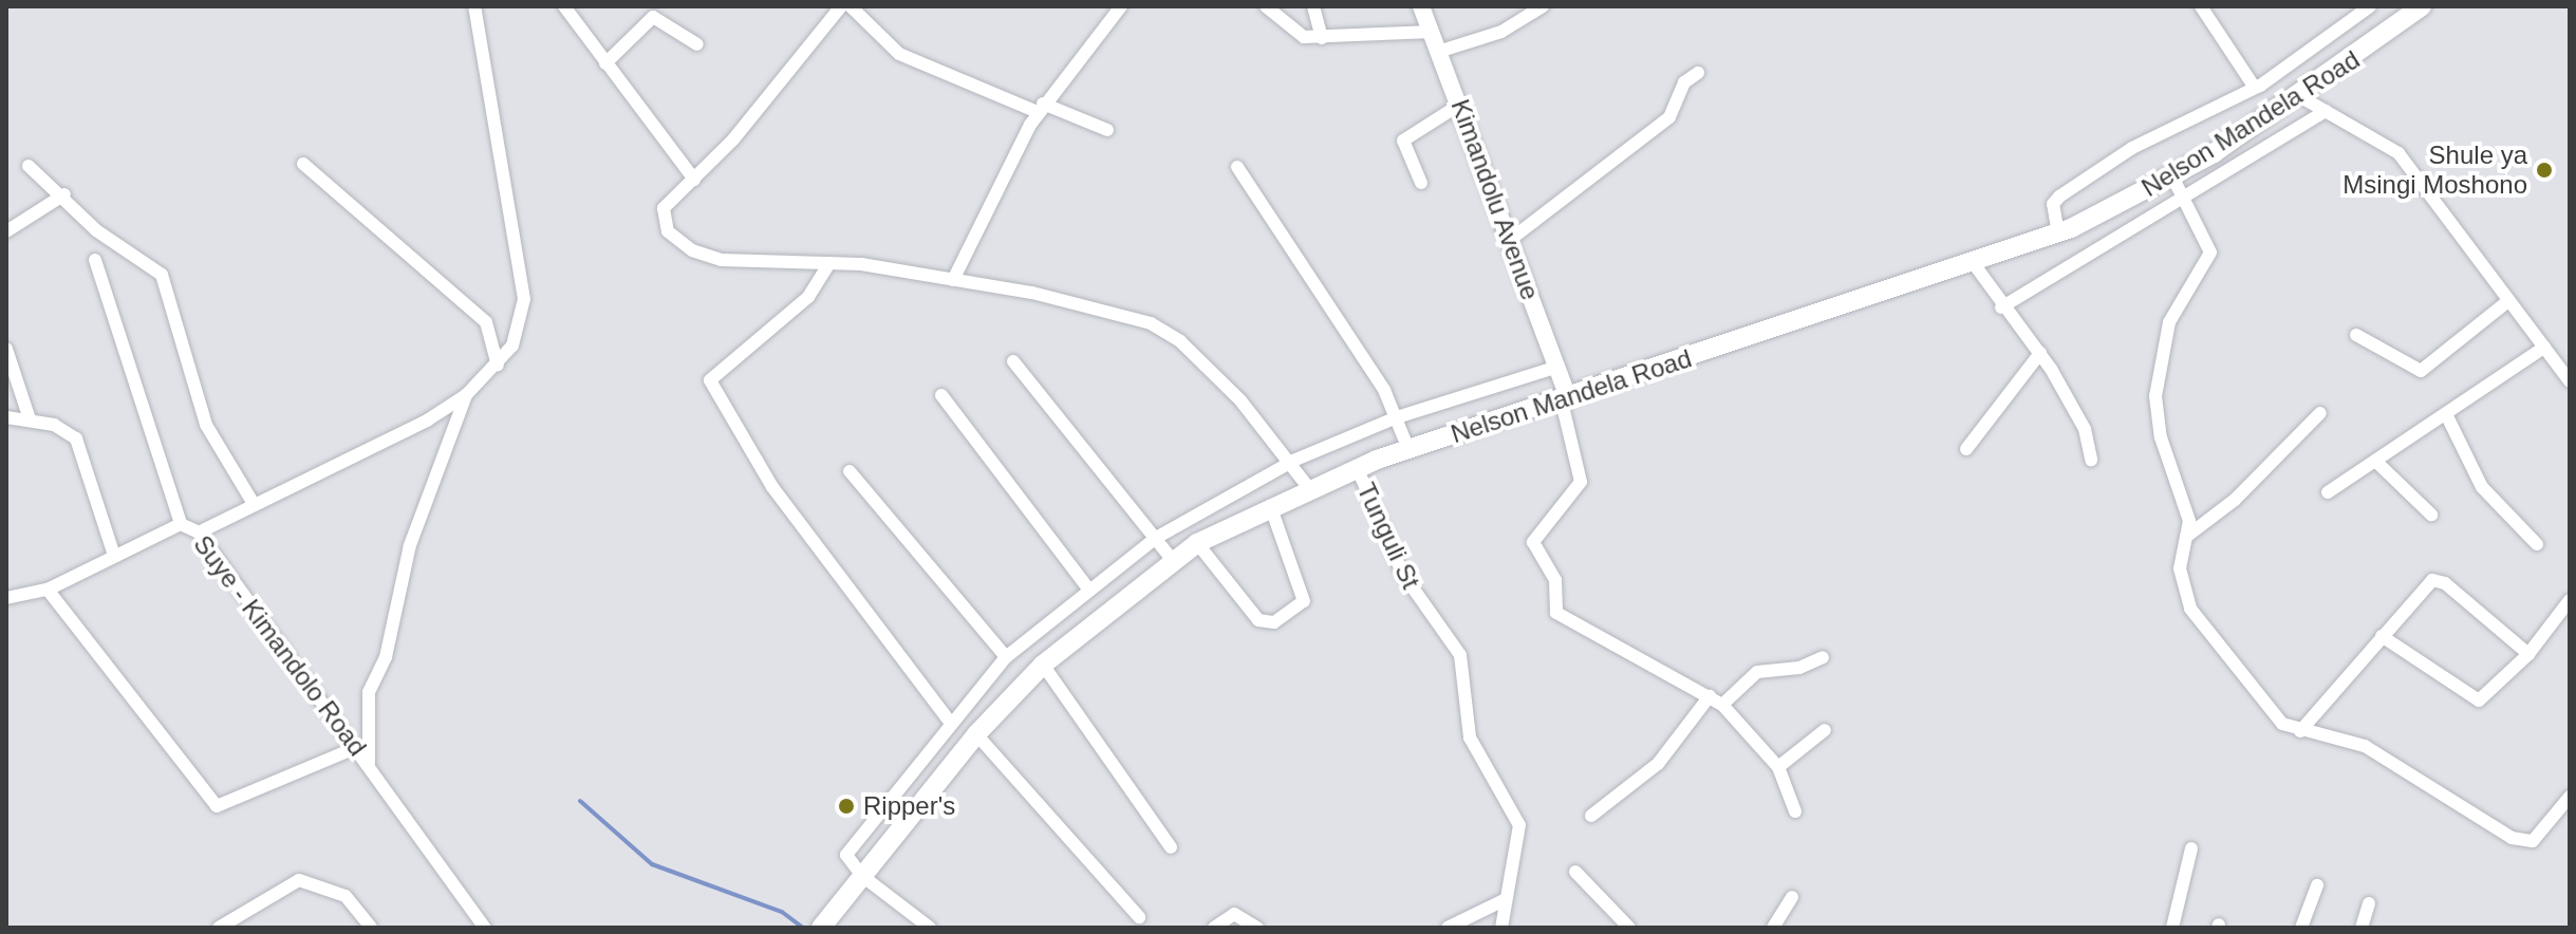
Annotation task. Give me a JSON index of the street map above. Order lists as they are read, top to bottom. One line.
{"streets":{"main road":["Nelson Mandela Road"],"street":["Kimandolu Avenue","Tunguli St","Suye - Kimandolo Road"]},"crossings":[["Nelson Mandela Road","Kimandolu Avenue"],["Nelson Mandela Road","Tunguli St"]],"places":["Shule ya Msingi Moshono","Ripper's"]}
